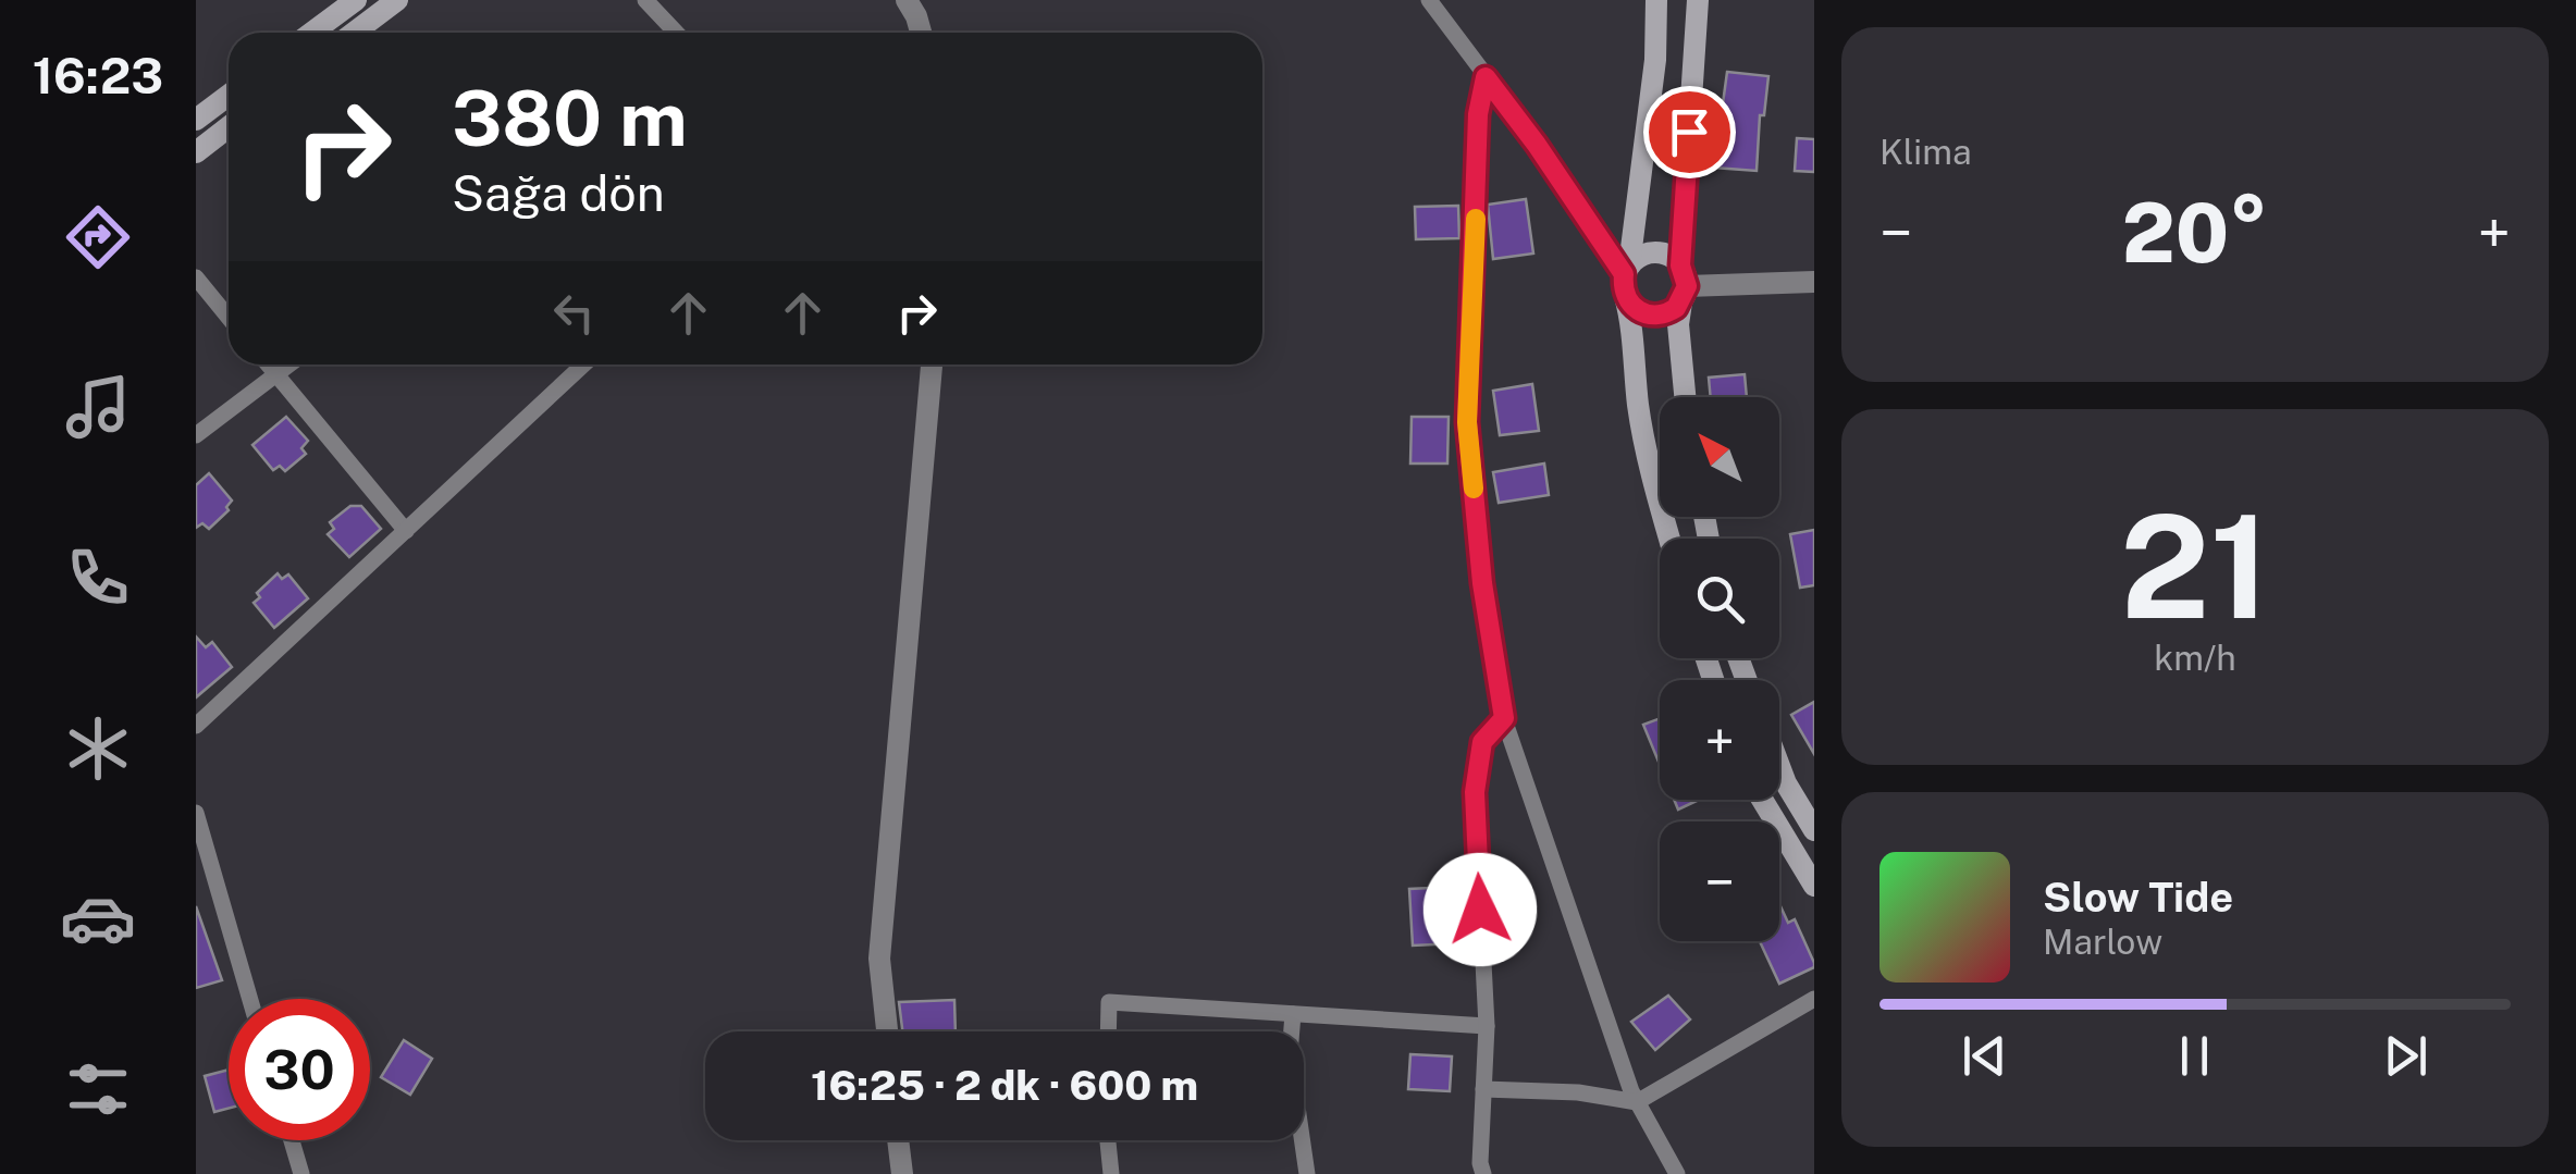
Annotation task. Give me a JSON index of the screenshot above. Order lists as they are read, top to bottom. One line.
{"north":"top left","page":{"tabs":"16:23","tile":["Klima",["21","km/h"]],"turn":["380 m","Sağa dön"],"heat":["−","20°","+"],"map_buttons":["+","−"],"song":["Slow Tide","Marlow"],"limit":"30","trip":"16:25 · 2 dk · 600 m"}}
